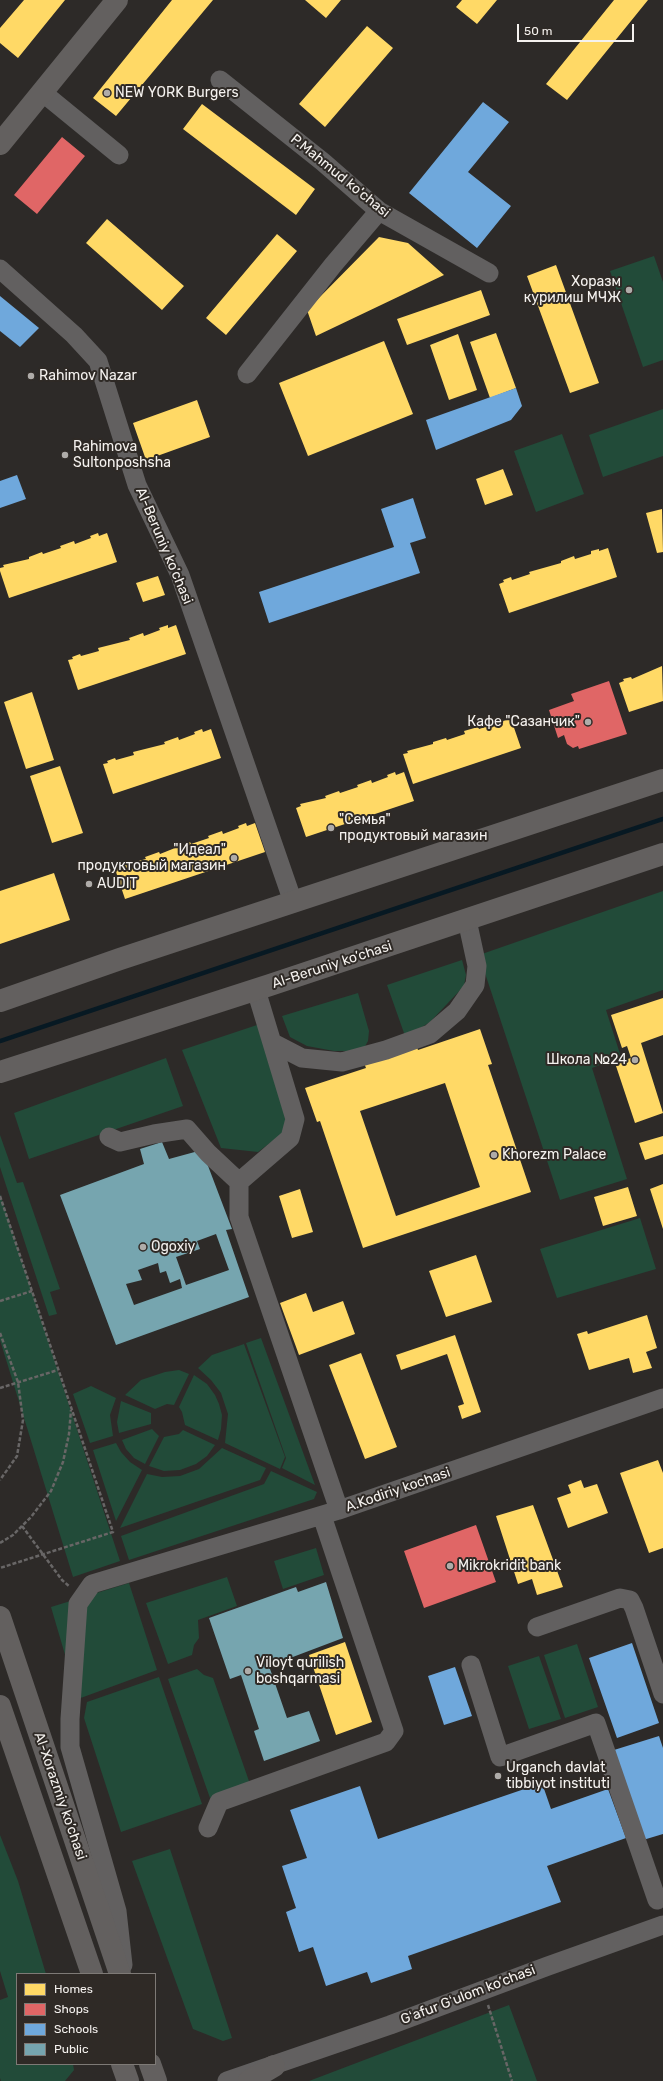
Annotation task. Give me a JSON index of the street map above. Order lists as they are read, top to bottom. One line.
{"streets":{"main road":["Al-Beruniy ko’chasi","Al-Xorazmiy ko’chasi"],"street":["P.Mahmud ko'chasi","A.Kodiriy kochasi","Gʻafur Gʻulom ko’chasi"]},"places":["NEW YORK Burgers","Хоразм курилиш МЧЖ","Rahimov Nazar","Rahimova Sultonposhsha","Кафе \"Сазанчик\"","\"Семья\" продуктовый магазин","\"Идеал\" продуктовый магазин","AUDIT","Школа №24","Khorezm Palace","Ogoxiy","Mikrokridit bank","Viloyt qurilish boshqarmasi","Urganch davlat tibbiyot instituti"],"legend":["Homes","Shops","Schools","Public"],"scale_bar":"50 m"}
